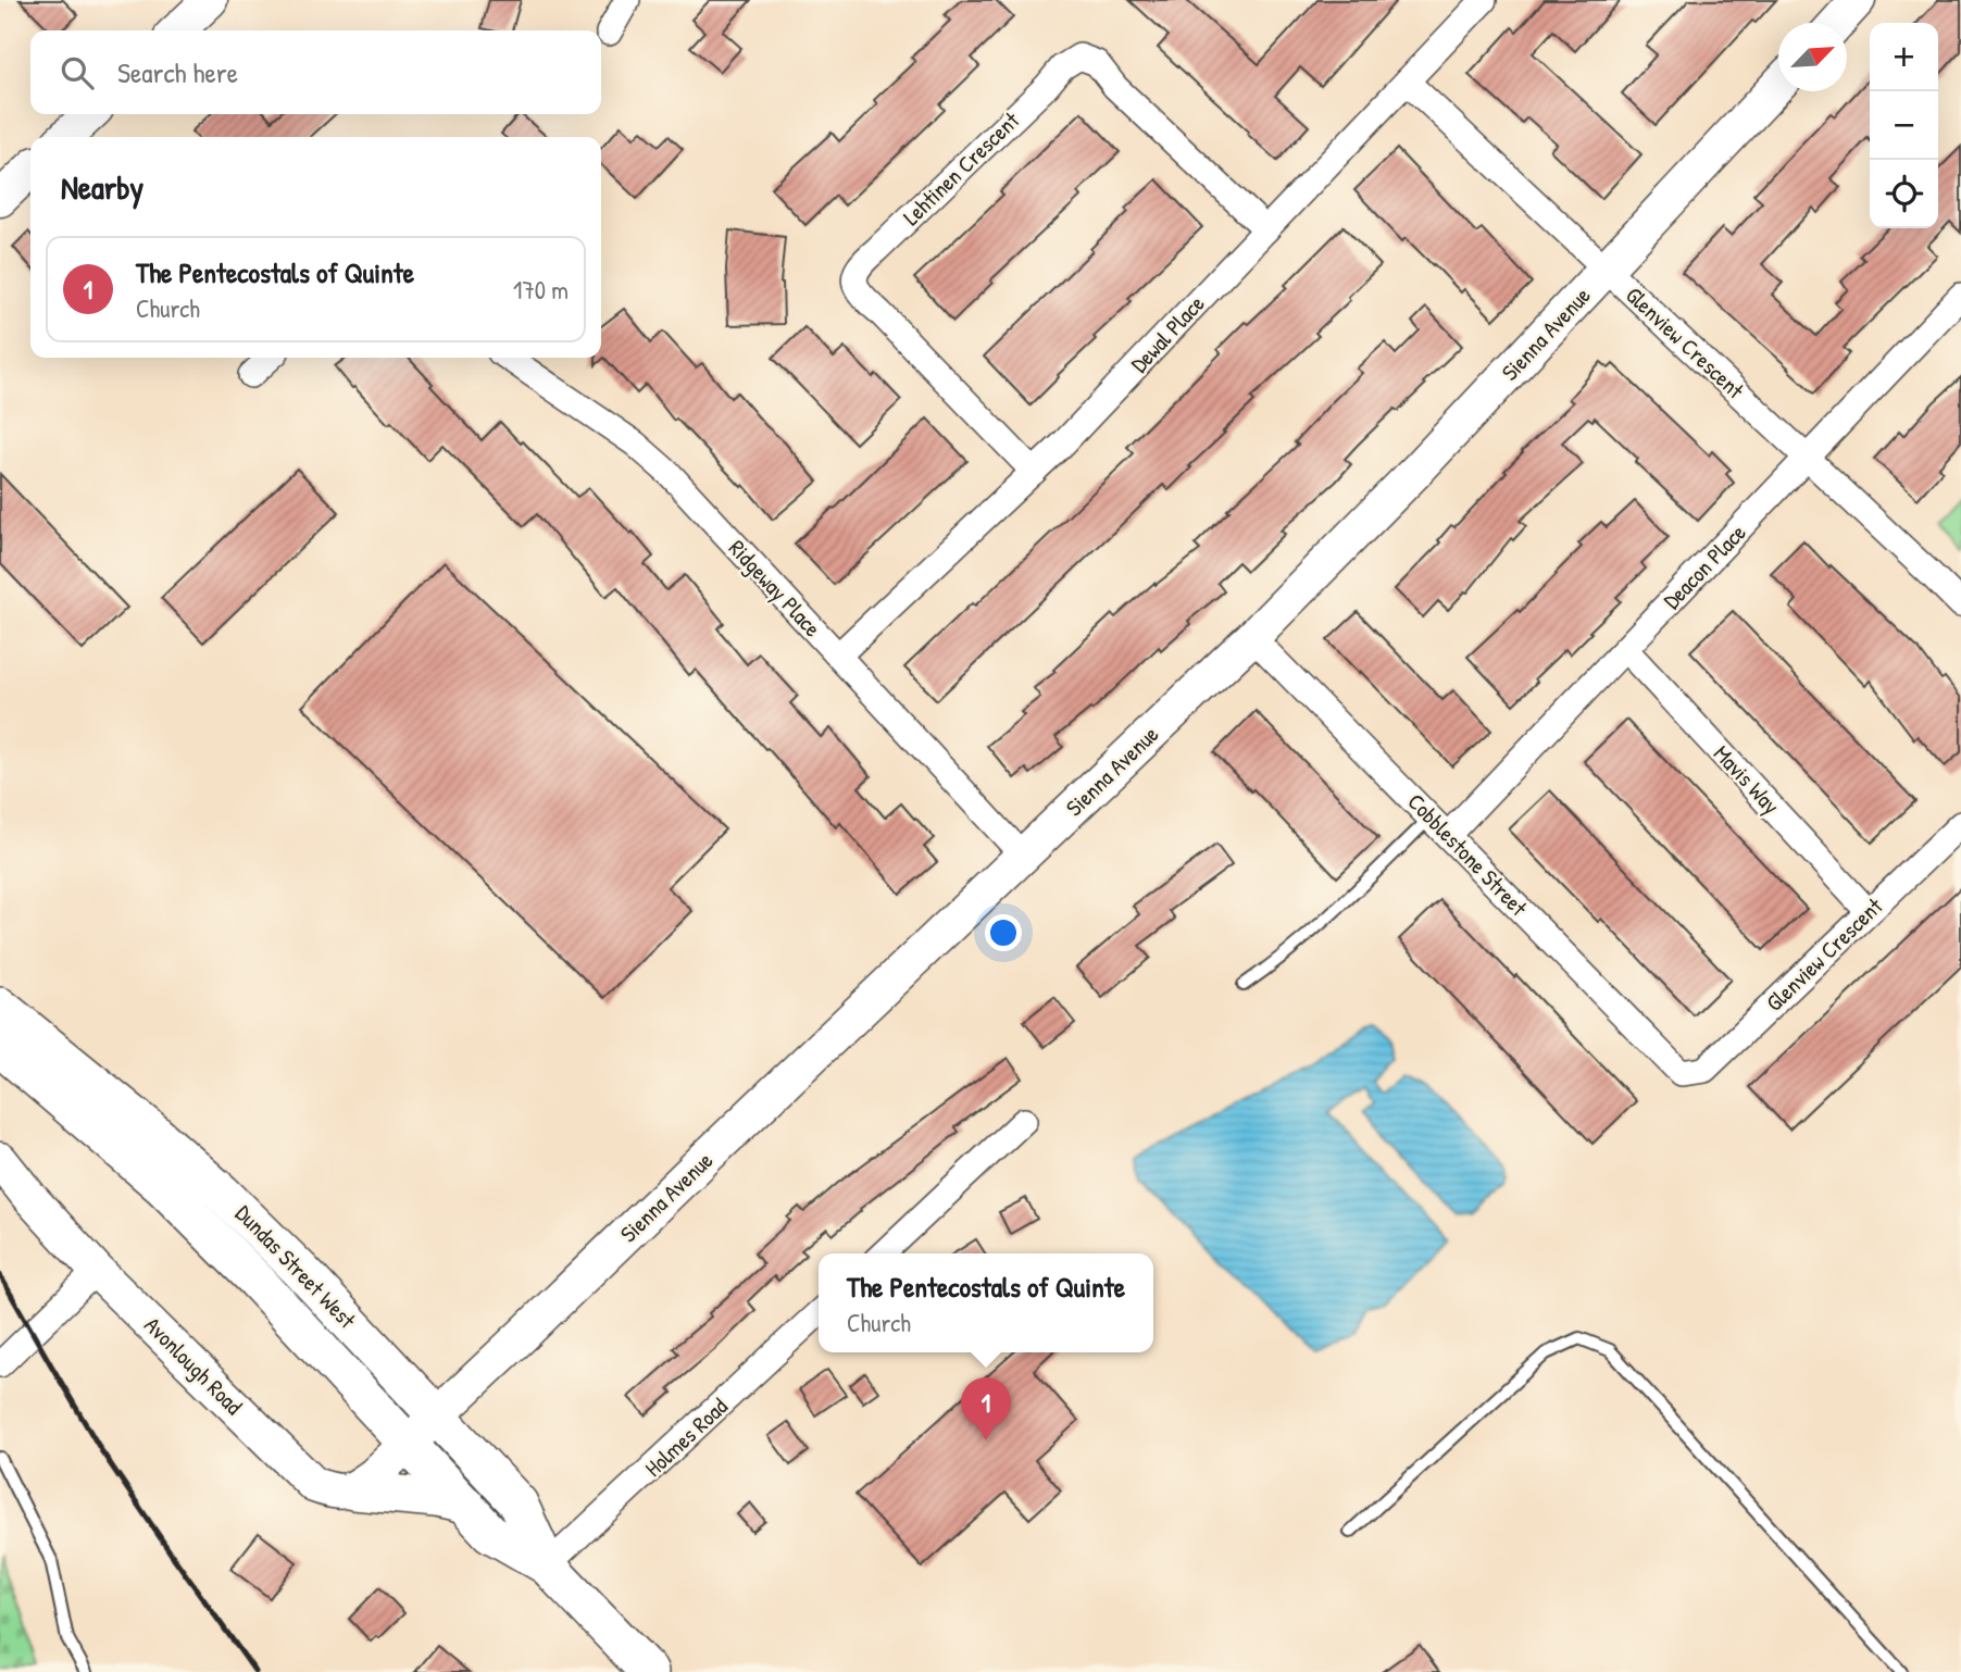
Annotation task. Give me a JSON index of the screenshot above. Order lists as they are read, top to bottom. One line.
{"streets":{"main road":["Dundas Street West"],"street":["Lehtinen Crescent","Dewal Place","Sienna Avenue","Glenview Crescent","Deacon Place","Ridgeway Place","Mavis Way","Cobblestone Street","Avonlough Road","Holmes Road"]},"crossings":[["Lehtinen Crescent","Dewal Place"],["Dewal Place","Glenview Crescent"],["Dewal Place","Ridgeway Place"],["Sienna Avenue","Glenview Crescent"],["Sienna Avenue","Ridgeway Place"],["Sienna Avenue","Cobblestone Street"],["Sienna Avenue","Dundas Street West"],["Glenview Crescent","Deacon Place"],["Glenview Crescent","Mavis Way"],["Glenview Crescent","Cobblestone Street"],["Deacon Place","Mavis Way"],["Deacon Place","Cobblestone Street"],["Dundas Street West","Holmes Road"]],"north":"top right","page":{"map_buttons":["+","−"],"search":"Search here","heading":"Nearby","list":[{"mark":"1","name":"The Pentecostals of Quinte","note":"Church","value":"170 m"}],"popup":["The Pentecostals of Quinte","Church"],"pins":"1"}}
